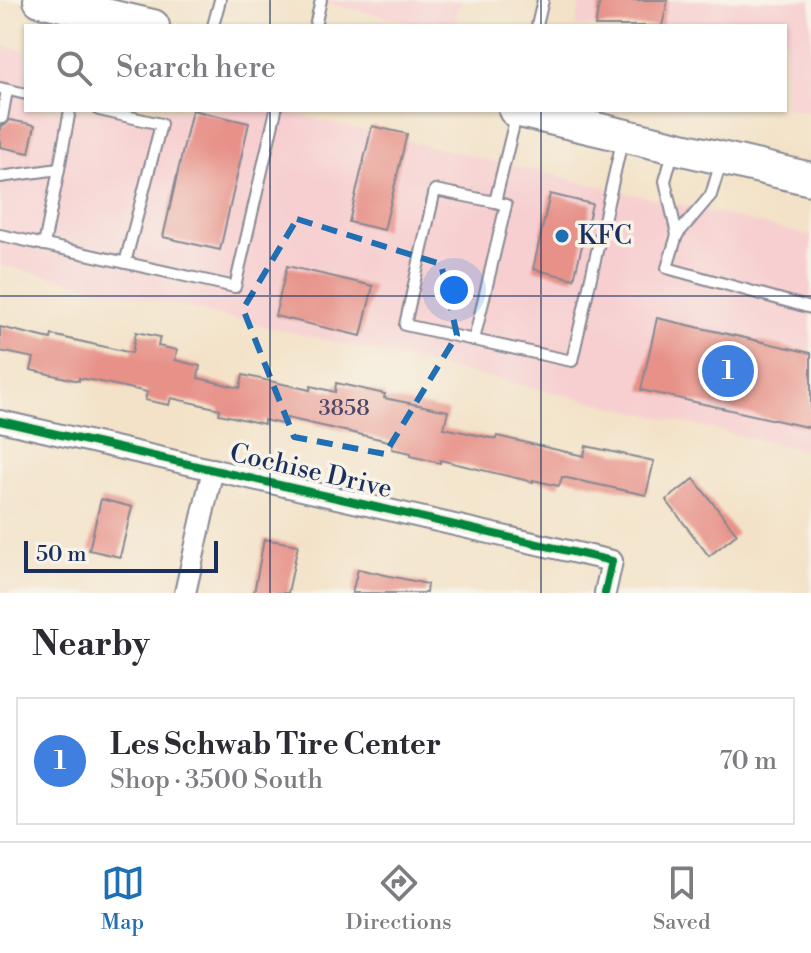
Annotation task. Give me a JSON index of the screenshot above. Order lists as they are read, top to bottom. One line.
{"streets":{"street":["Cochise Drive"]},"places":["KFC"],"house_numbers":["3858"],"scale_bar":"50 m","page":{"search":"Search here","pins":"1","scale":"50 m","heading":"Nearby","list":[{"mark":"1","name":"Les Schwab Tire Center","note":"Shop · 3500 South","value":"70 m"}],"nav":["Map","Directions","Saved"]}}
